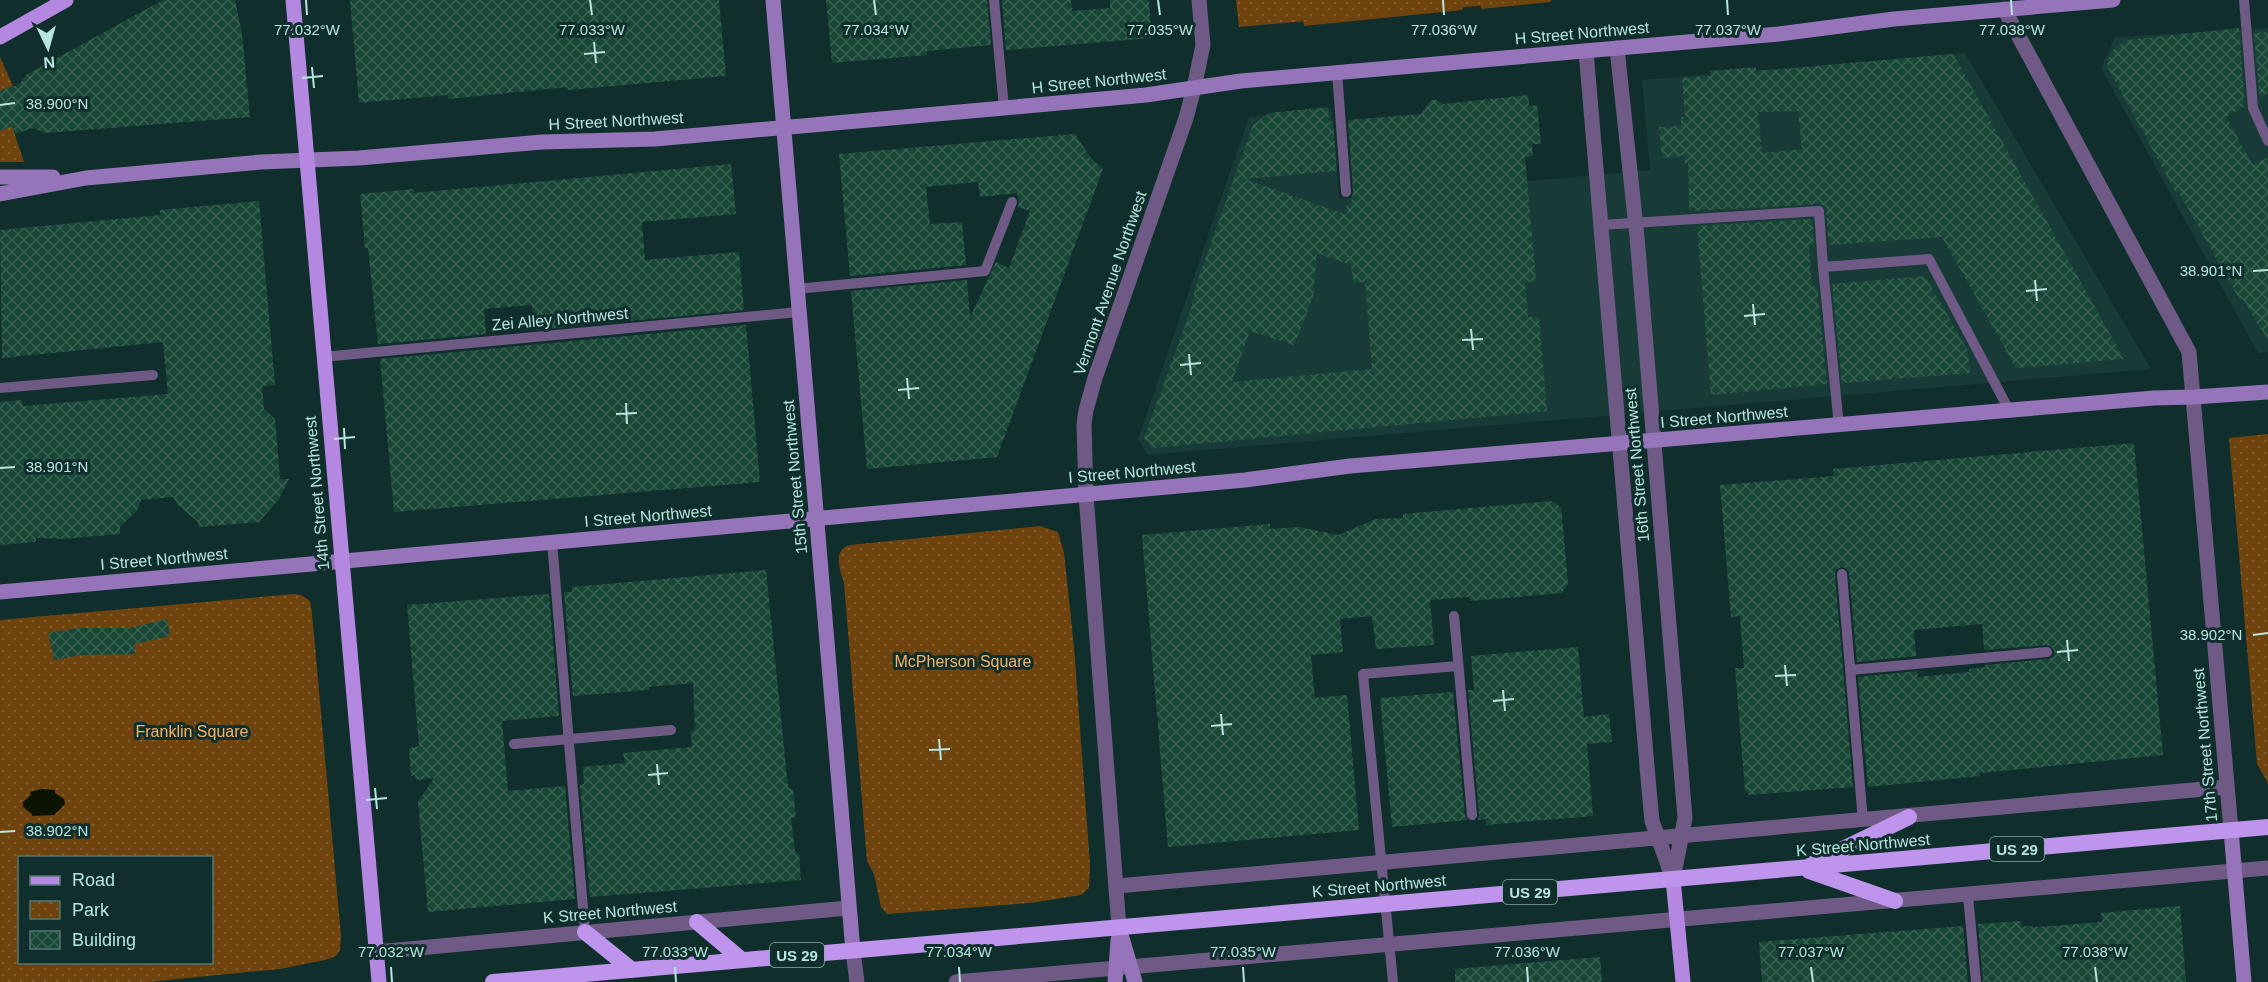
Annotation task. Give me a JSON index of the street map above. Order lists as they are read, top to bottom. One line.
{"streets":{"highway":["K Street Northwest","US 29"],"main road":["H Street Northwest","I Street Northwest","16th Street Northwest","15th Street Northwest","14th Street Northwest","17th Street Northwest"],"street":["Vermont Avenue Northwest"],"lane":["Zei Alley Northwest"]},"crossings":[["H Street Northwest","Vermont Avenue Northwest"],["H Street Northwest","16th Street Northwest"],["H Street Northwest","15th Street Northwest"],["H Street Northwest","14th Street Northwest"],["H Street Northwest","17th Street Northwest"],["Vermont Avenue Northwest","I Street Northwest"],["Zei Alley Northwest","15th Street Northwest"],["Zei Alley Northwest","14th Street Northwest"],["I Street Northwest","16th Street Northwest"],["I Street Northwest","15th Street Northwest"],["I Street Northwest","14th Street Northwest"],["I Street Northwest","17th Street Northwest"],["16th Street Northwest","K Street Northwest"],["15th Street Northwest","K Street Northwest"],["14th Street Northwest","K Street Northwest"],["17th Street Northwest","K Street Northwest"]],"parks":["McPherson Square","Franklin Square"],"legend":["Road","Park","Building"],"north":"bottom","coordinates":["77.032°W","77.033°W","77.034°W","77.035°W","77.037°W","77.038°W","77.036°W","38.900°N","38.901°N","38.902°N"]}
